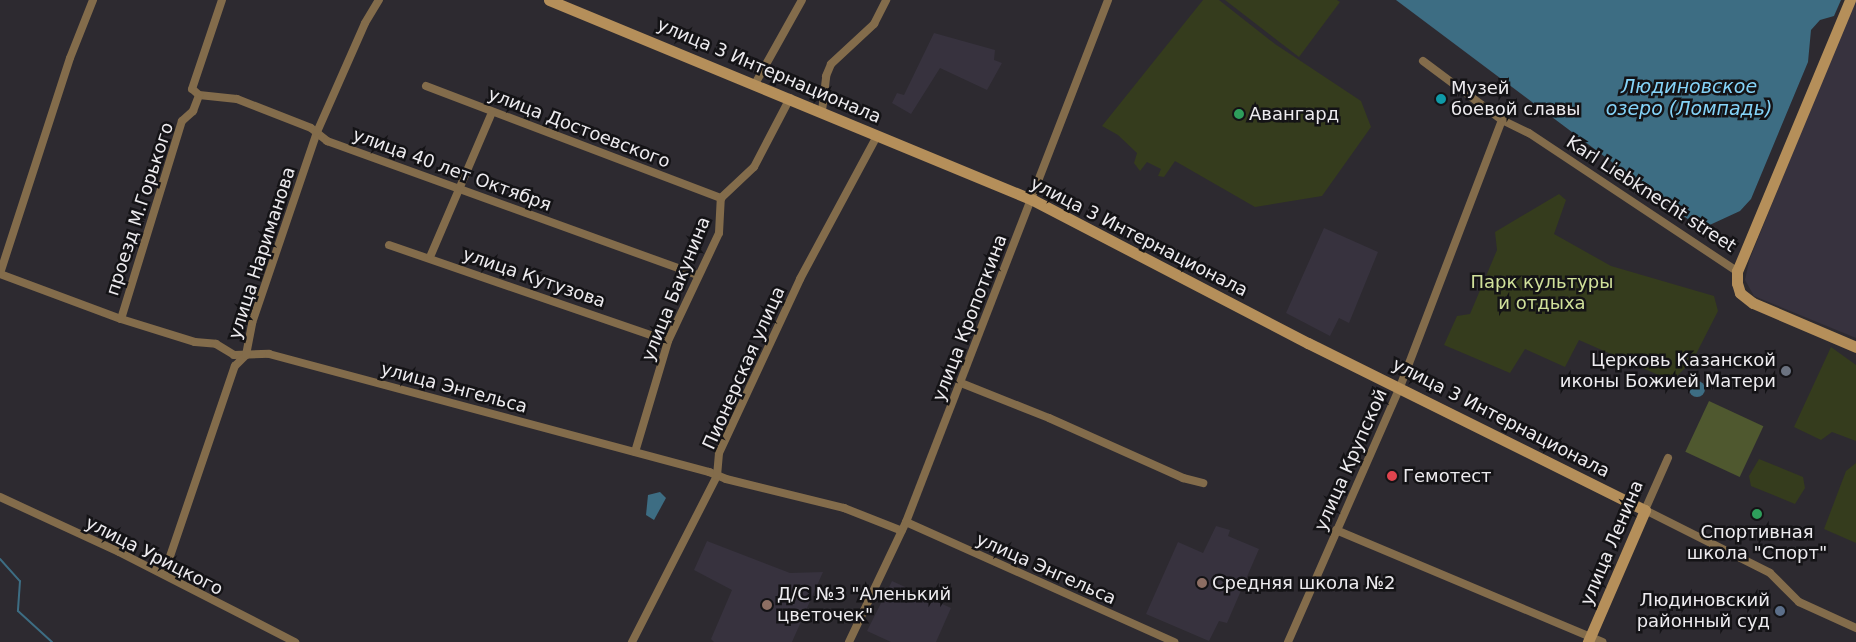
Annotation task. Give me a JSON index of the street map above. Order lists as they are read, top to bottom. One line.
{"streets":{"street":["улица 3 Интернационала","улица Достоевского","улица 40 лет Октября","Karl Liebknecht street","проезд М.Горького","улица Нариманова","улица Кутузова","улица Бакунина","улица Кропоткина","Пионерская улица","улица Энгельса","улица Крупской","улица Ленина","улица Урицкого"]},"crossings":[["улица 3 Интернационала","улица Бакунина"],["улица 3 Интернационала","улица Кропоткина"],["улица 3 Интернационала","Пионерская улица"],["улица 3 Интернационала","улица Крупской"],["улица 3 Интернационала","улица Ленина"],["улица Достоевского","улица Бакунина"],["улица 40 лет Октября","проезд М.Горького"],["улица 40 лет Октября","улица Нариманова"],["улица 40 лет Октября","улица Бакунина"],["Karl Liebknecht street","улица Крупской"],["проезд М.Горького","улица Энгельса"],["улица Нариманова","улица Энгельса"],["улица Нариманова","улица Урицкого"],["улица Кутузова","улица Бакунина"],["улица Бакунина","улица Энгельса"],["улица Кропоткина","улица Энгельса"],["Пионерская улица","улица Энгельса"]],"water":["Людиновское озеро (Ломпадь)"],"parks":["Парк культуры и отдыха"],"places":["Музей боевой славы","Авангард","Церковь Казанской иконы Божией Матери","Гемотест","Спортивная школа \"Спорт\"","Средняя школа №2","Д/С №3 \"Аленький цветочек\"","Людиновский районный суд"]}
